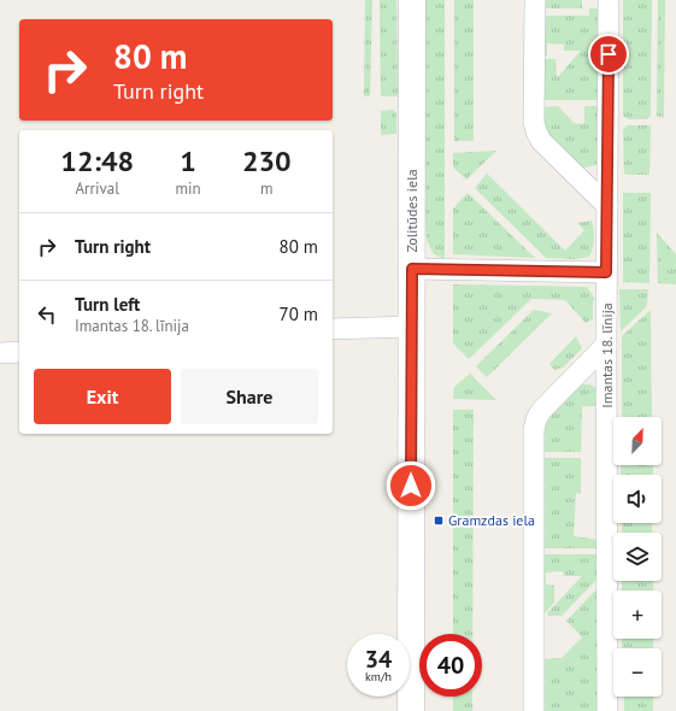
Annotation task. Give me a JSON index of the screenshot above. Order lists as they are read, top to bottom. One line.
{"streets":{"street":["Zolitūdes iela","Imantas 18. līnija"]},"places":{"transit":["Gramzdas iela"]},"north":"top right","page":{"turn":["80 m","Turn right"],"eta":["12:48","Arrival","1","min","230","m"],"list":[{"name":"Turn right","value":"80 m"},{"name":"Turn left","note":"Imantas 18. līnija","value":"70 m"}],"buttons":["Exit","Share"],"map_buttons":["+","−"],"speed":"34 km/h","limit":"40"}}
